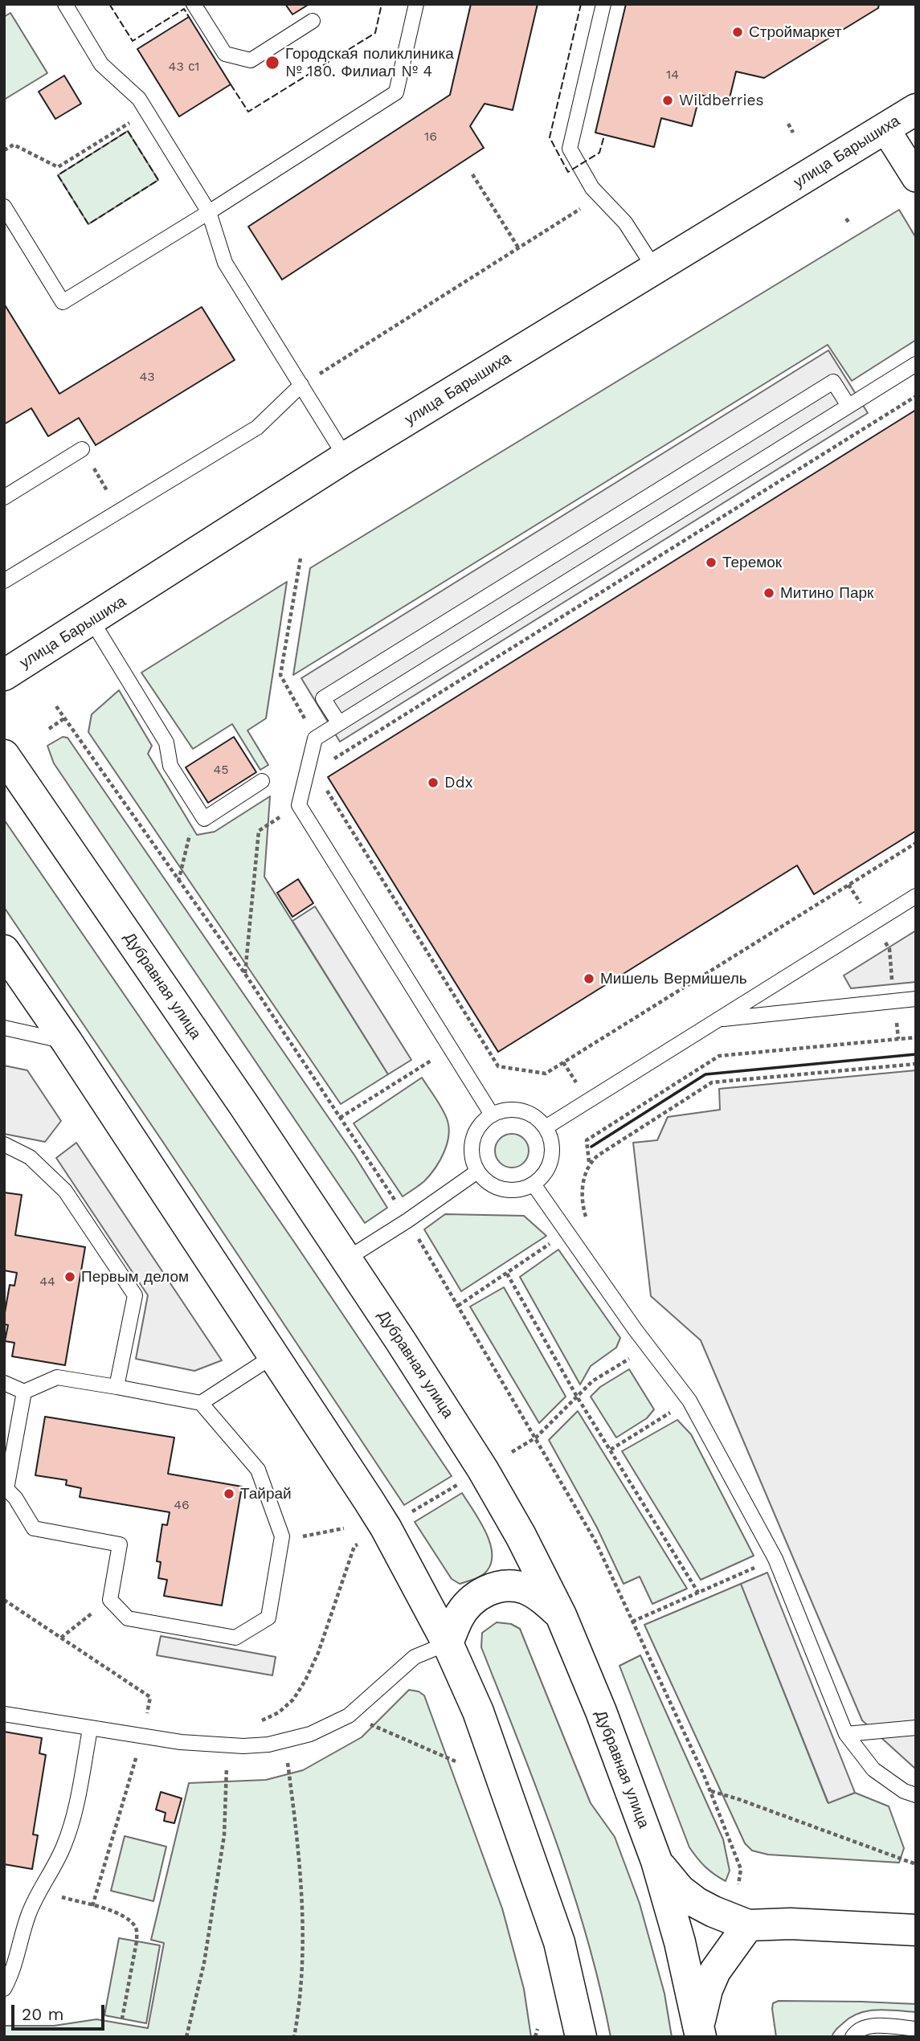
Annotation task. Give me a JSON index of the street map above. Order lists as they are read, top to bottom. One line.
{"streets":{"main road":["улица Барышиха","Дубравная улица"]},"places":["Строймаркет","Городская поликлиника № 180. Филиал № 4","Wildberries","Теремок","Митино Парк","Ddx","Мишель Вермишель","Первым делом","Тайрай"],"house_numbers":["43 с1","14","16","43","45","44","46"],"scale_bar":"20 m"}
